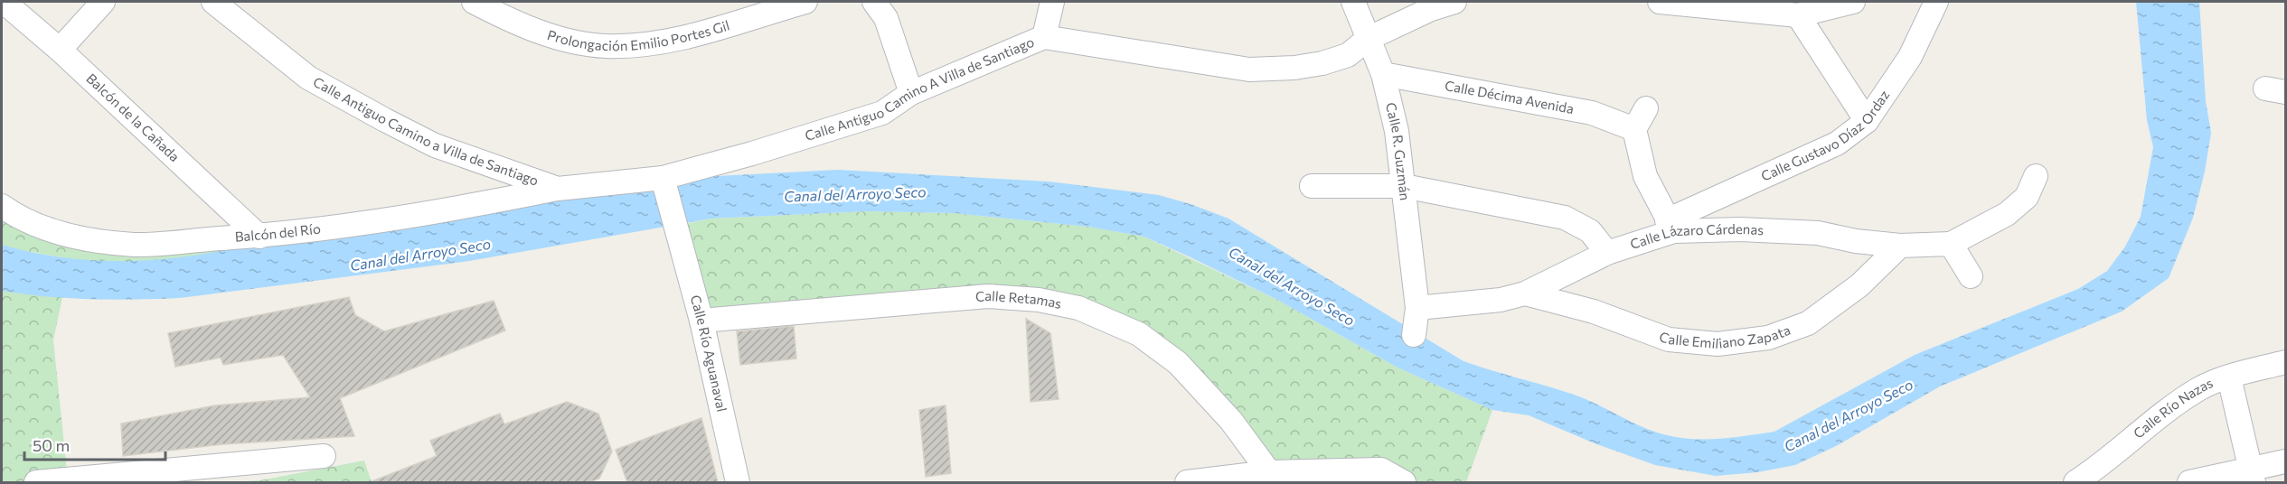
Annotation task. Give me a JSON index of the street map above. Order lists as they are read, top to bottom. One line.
{"streets":{"street":["Prolongación Emilio Portes Gil","Calle Antiguo Camino A Villa de Santiago","Calle Décima Avenida","Balcón de la Cañada","Calle Antiguo Camino a Villa de Santiago","Calle Gustavo Díaz Ordaz","Calle R. Guzmán","Balcón del Río","Calle Lázaro Cárdenas","Calle Retamas","Calle Emiliano Zapata","Calle Río Aguanaval","Calle Río Nazas"]},"crossings":[["Calle Antiguo Camino A Villa de Santiago","Calle Antiguo Camino a Villa de Santiago"],["Calle Antiguo Camino A Villa de Santiago","Calle R. Guzmán"],["Calle Antiguo Camino A Villa de Santiago","Calle Río Aguanaval"],["Calle Décima Avenida","Calle R. Guzmán"],["Balcón de la Cañada","Balcón del Río"],["Calle Antiguo Camino a Villa de Santiago","Balcón del Río"],["Calle Antiguo Camino a Villa de Santiago","Calle Río Aguanaval"],["Calle Gustavo Díaz Ordaz","Calle Lázaro Cárdenas"],["Calle R. Guzmán","Calle Lázaro Cárdenas"],["Calle Lázaro Cárdenas","Calle Emiliano Zapata"],["Calle Retamas","Calle Río Aguanaval"]],"water":["Canal del Arroyo Seco"],"scale_bar":"50 m"}
